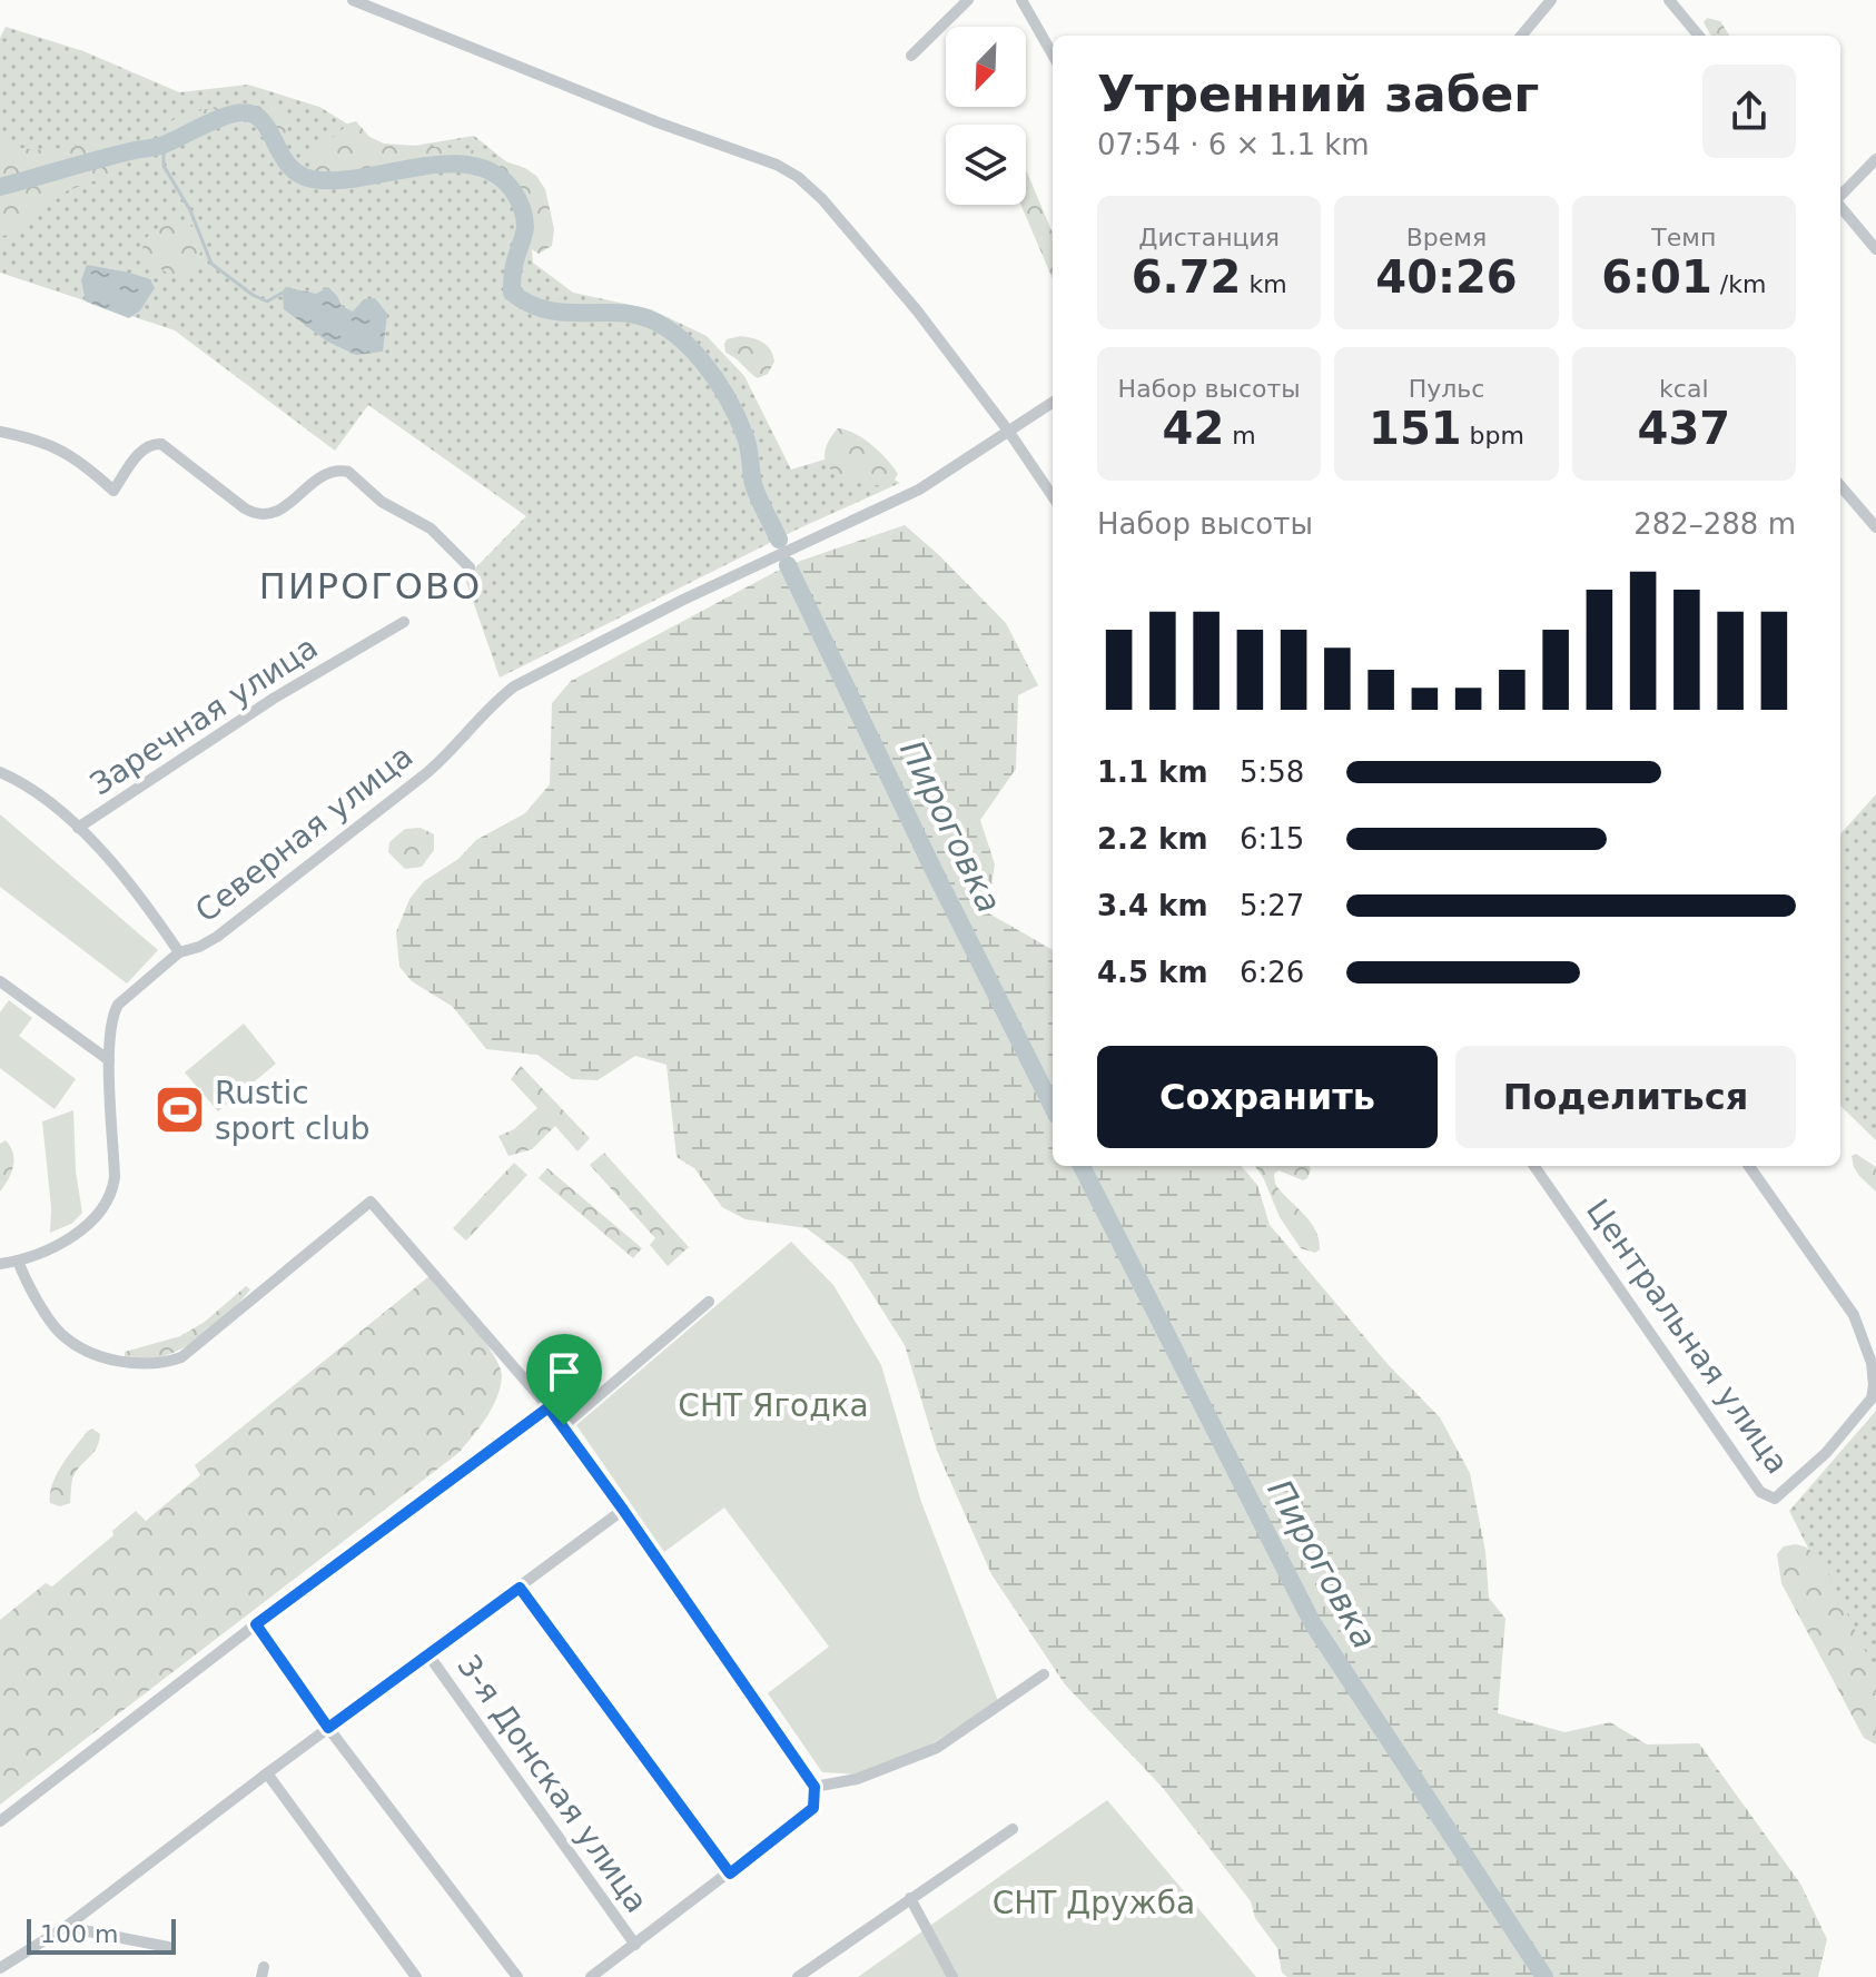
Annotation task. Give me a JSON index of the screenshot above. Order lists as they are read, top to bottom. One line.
{"streets":{"street":["Заречная улица","Северная улица","Центральная улица","3-я Донская улица"]},"districts":["ПИРОГОВО"],"water":["Пироговка"],"parks":["СНТ Ягодка","СНТ Дружба"],"places":{"sports":["Rustic sport club"]},"scale_bar":"100 m","north":"bottom left","page":{"heading":["Утренний забег","07:54 · 6 × 1.1 km"],"stats":[["Дистанция","6.72 km"],["Время","40:26"],["Темп","6:01 /km"],["Набор высоты","42 m"],["Пульс","151 bpm"],["kcal","437"]],"chart":["Набор высоты","282–288 m"],"list":[{"name":"1.1 km","note":"5:58"},{"name":"2.2 km","note":"6:15"},{"name":"3.4 km","note":"5:27"},{"name":"4.5 km","note":"6:26"}],"buttons":["Сохранить","Поделиться"],"scale":"100 m"}}
